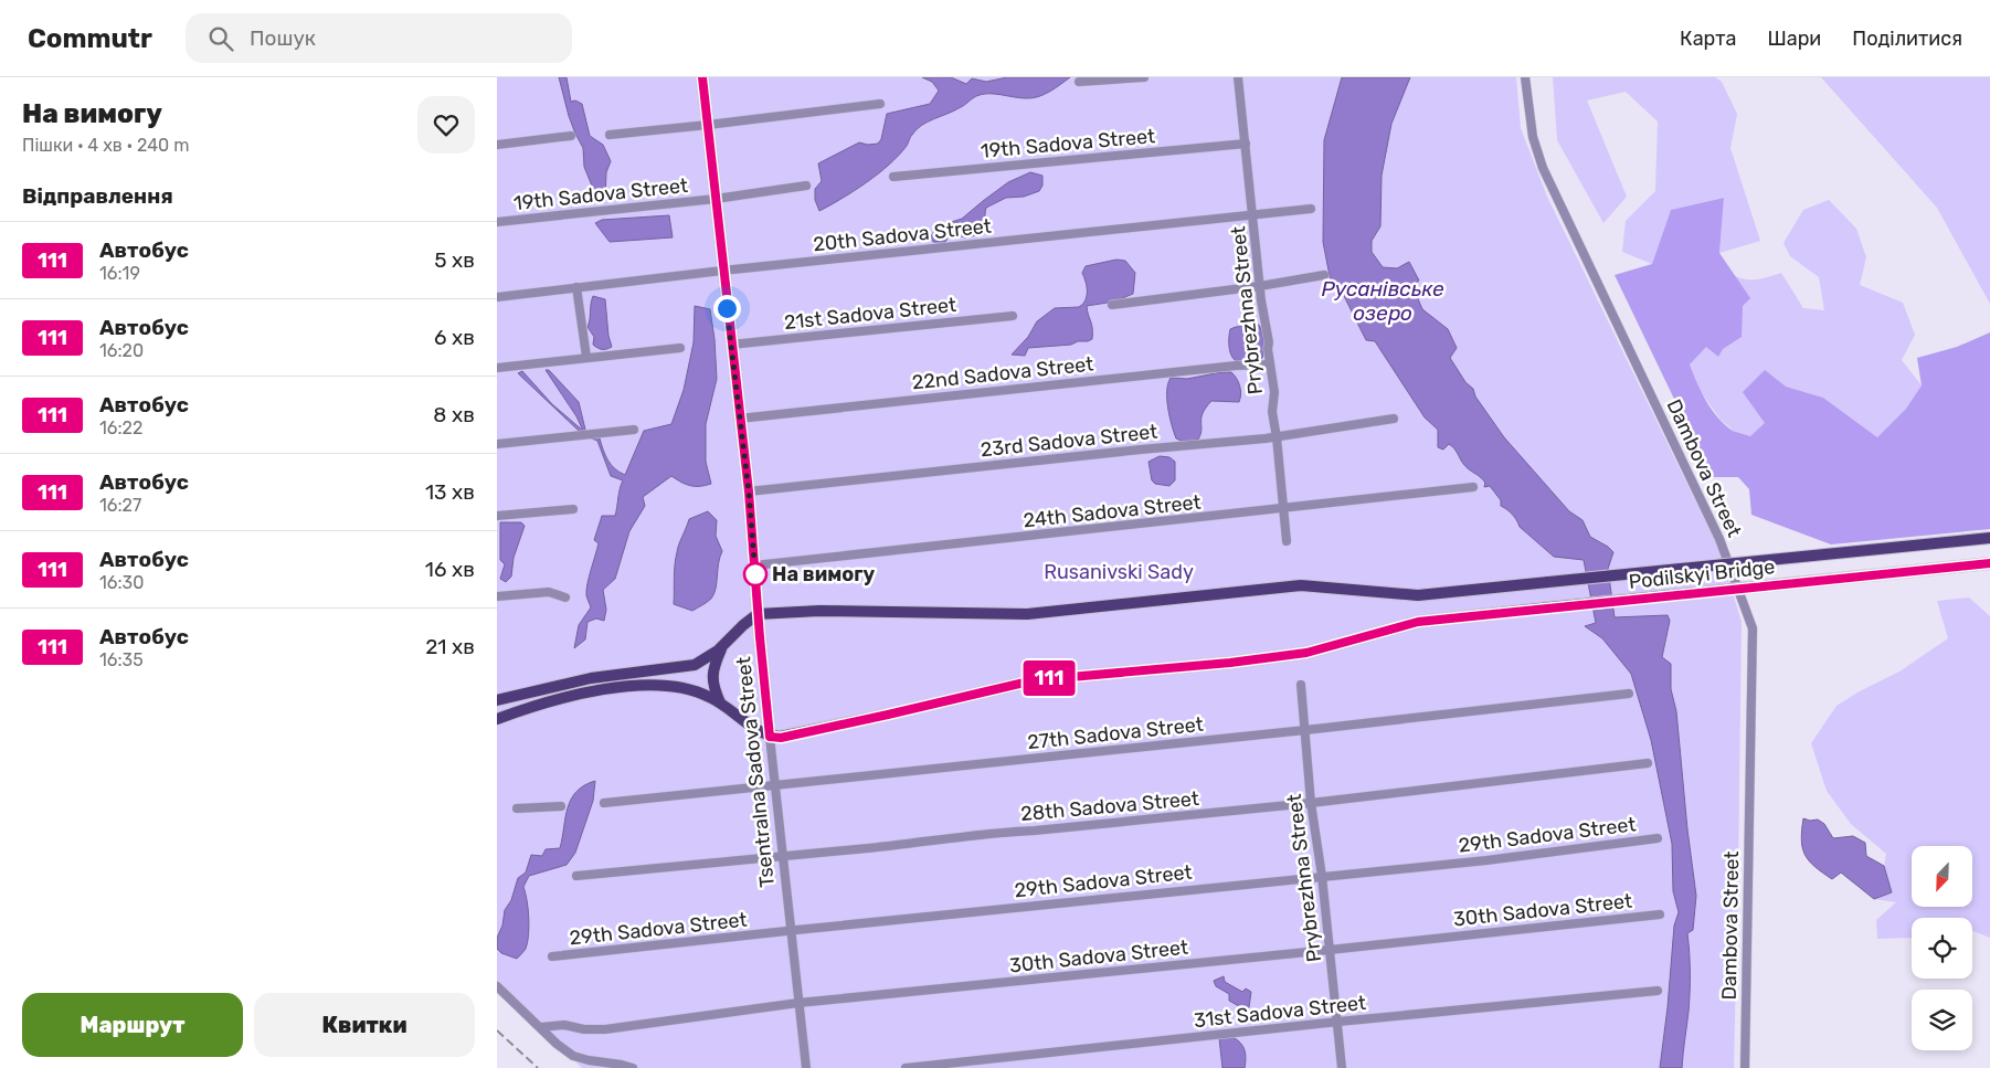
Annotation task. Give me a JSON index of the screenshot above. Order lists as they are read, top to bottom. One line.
{"streets":{"main road":["Podilskyi Bridge","Tsentralna Sadova Street"],"street":["19th Sadova Street","20th Sadova Street","Prybrezhna Street","21st Sadova Street","22nd Sadova Street","23rd Sadova Street","Dambova Street","24th Sadova Street","27th Sadova Street","28th Sadova Street","29th Sadova Street","30th Sadova Street","31st Sadova Street"]},"crossings":[["19th Sadova Street","Prybrezhna Street"],["19th Sadova Street","Tsentralna Sadova Street"],["20th Sadova Street","Prybrezhna Street"],["20th Sadova Street","Tsentralna Sadova Street"],["Prybrezhna Street","22nd Sadova Street"],["Prybrezhna Street","23rd Sadova Street"],["Prybrezhna Street","24th Sadova Street"],["Prybrezhna Street","27th Sadova Street"],["Prybrezhna Street","28th Sadova Street"],["Prybrezhna Street","29th Sadova Street"],["Prybrezhna Street","30th Sadova Street"],["Prybrezhna Street","31st Sadova Street"],["21st Sadova Street","Tsentralna Sadova Street"],["22nd Sadova Street","Tsentralna Sadova Street"],["23rd Sadova Street","Tsentralna Sadova Street"],["24th Sadova Street","Tsentralna Sadova Street"],["Podilskyi Bridge","Tsentralna Sadova Street"],["27th Sadova Street","Tsentralna Sadova Street"],["Tsentralna Sadova Street","28th Sadova Street"],["Tsentralna Sadova Street","29th Sadova Street"],["Tsentralna Sadova Street","30th Sadova Street"]],"water":["Русанівське озеро"],"parks":["Rusanivski Sady"],"places":["На вимогу"],"lines":["bus line 111"],"north":"bottom left","page":{"header":"Commutr","search":"Пошук","nav":["Карта","Шари","Поділитися"],"heading":[["На вимогу","Пішки · 4 хв · 240 m"],"Відправлення"],"on_map":"111","list":[{"mark":"111","name":"Автобус","note":"16:19","value":"5 хв"},{"mark":"111","name":"Автобус","note":"16:20","value":"6 хв"},{"mark":"111","name":"Автобус","note":"16:22","value":"8 хв"},{"mark":"111","name":"Автобус","note":"16:27","value":"13 хв"},{"mark":"111","name":"Автобус","note":"16:30","value":"16 хв"},{"mark":"111","name":"Автобус","note":"16:35","value":"21 хв"}],"buttons":["Маршрут","Квитки"]}}
